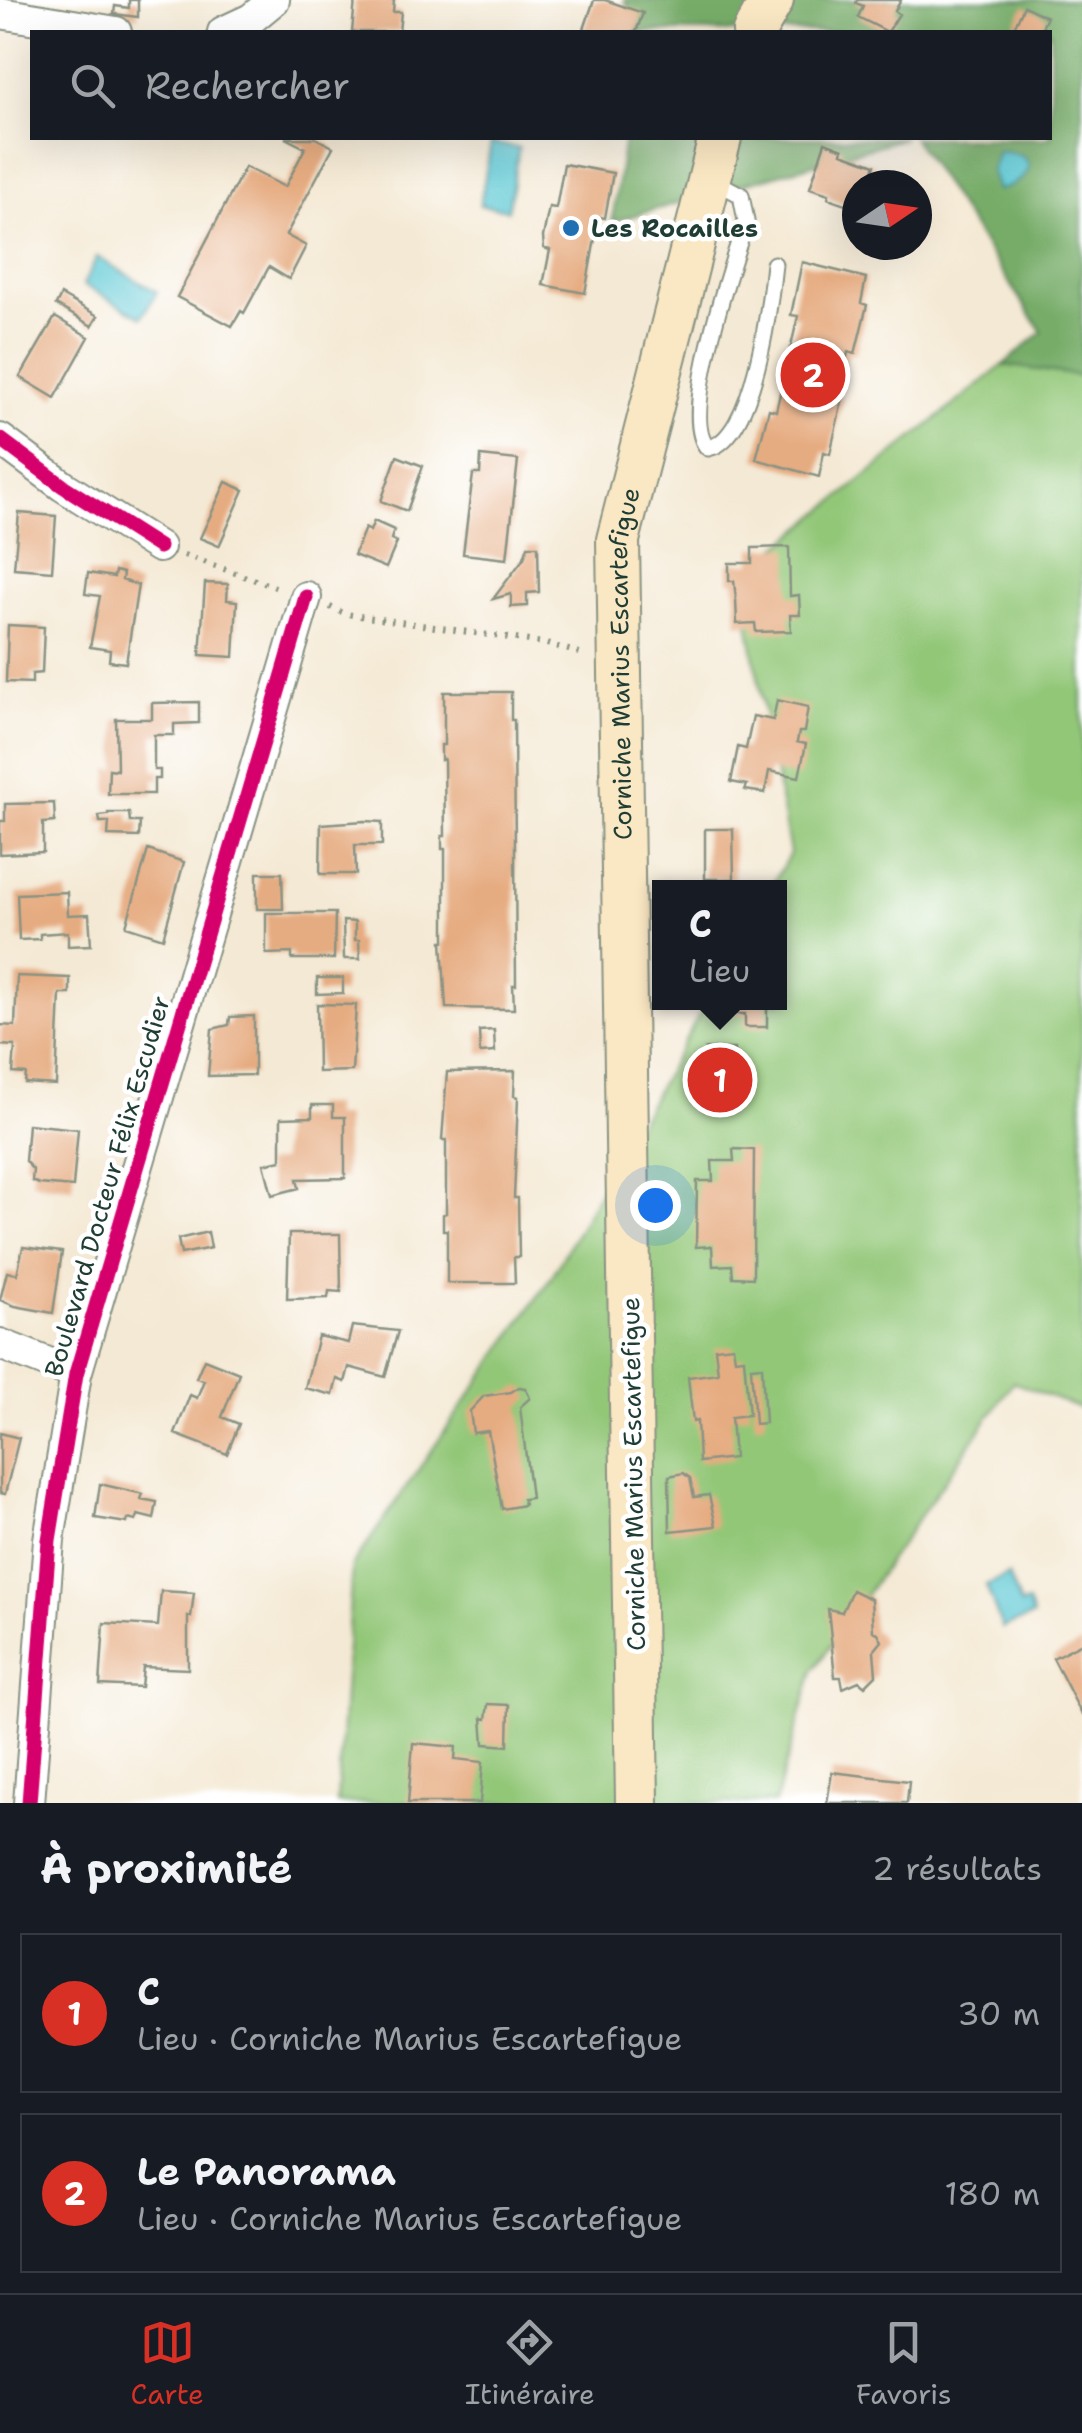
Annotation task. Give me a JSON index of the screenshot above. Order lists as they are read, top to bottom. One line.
{"streets":{"main road":["Corniche Marius Escartefigue"],"street":["Boulevard Docteur Félix Escudier"]},"places":["Les Rocailles"],"north":"right","page":{"search":"Rechercher","pins":["2","1"],"popup":["C","Lieu"],"heading":["À proximité","2 résultats"],"list":[{"mark":"1","name":"C","note":"Lieu · Corniche Marius Escartefigue","value":"30 m"},{"mark":"2","name":"Le Panorama","note":"Lieu · Corniche Marius Escartefigue","value":"180 m"}],"nav":["Carte","Itinéraire","Favoris"]}}
